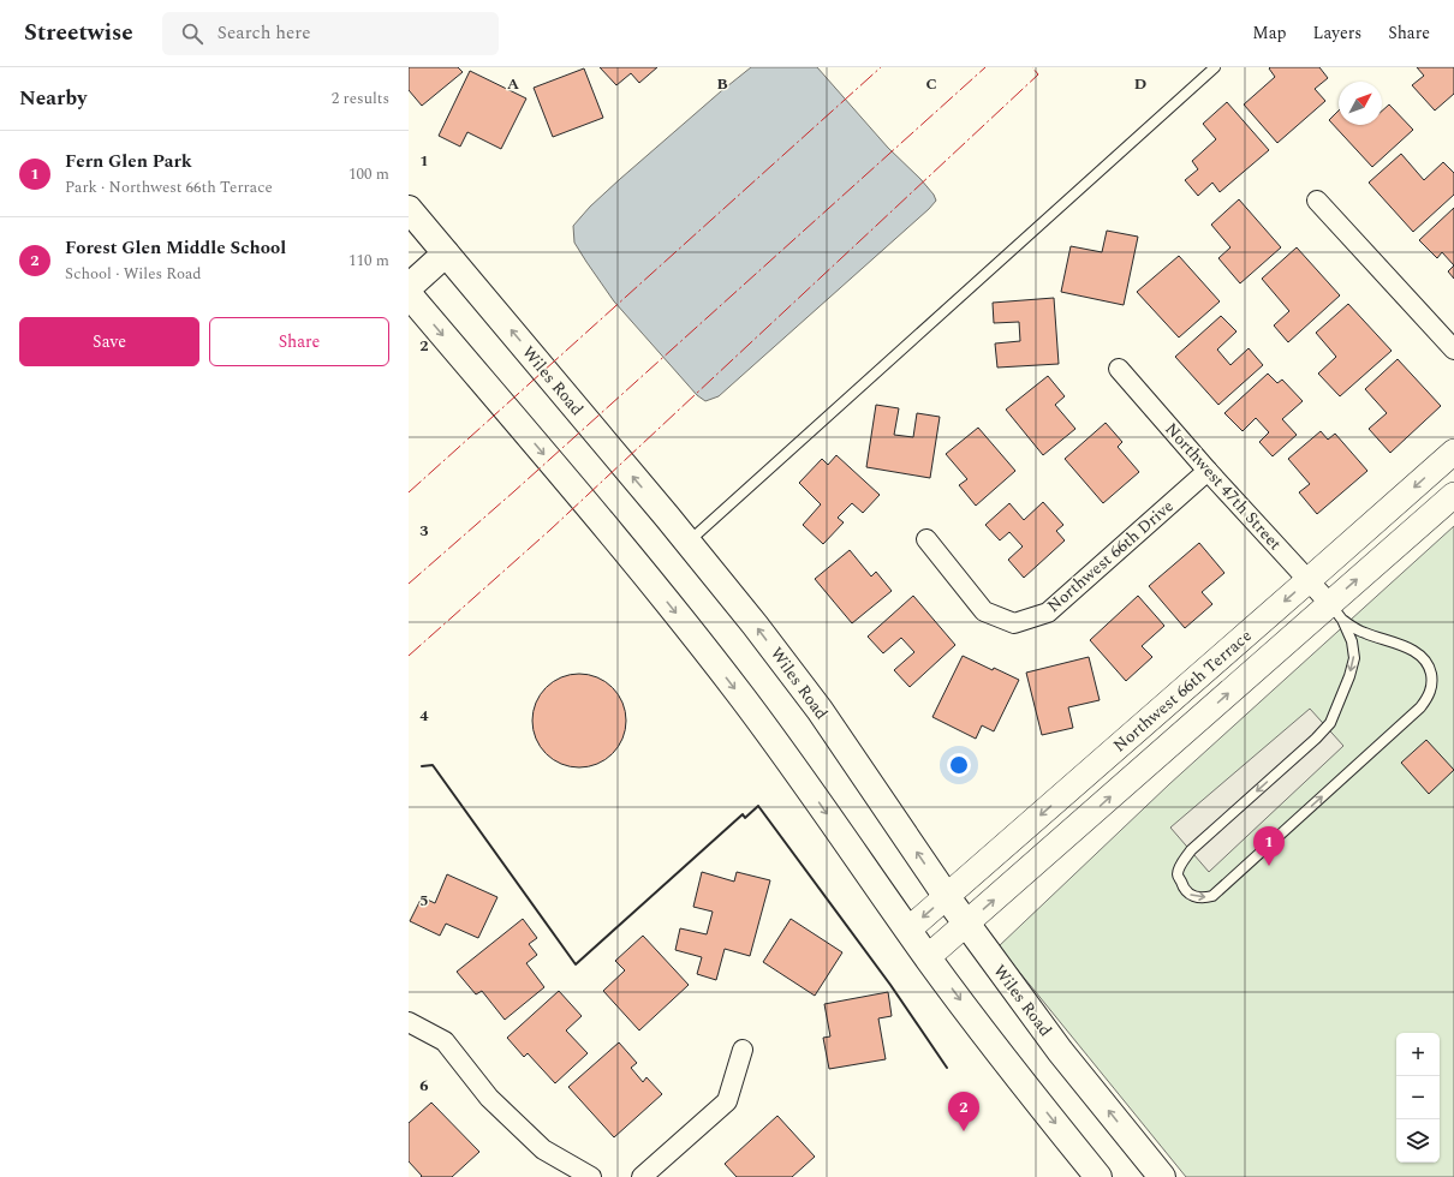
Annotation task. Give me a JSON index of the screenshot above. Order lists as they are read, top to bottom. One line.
{"streets":{"main road":["Wiles Road"],"street":["Northwest 47th Street","Northwest 66th Drive","Northwest 66th Terrace"]},"crossings":[["Wiles Road","Northwest 66th Terrace"],["Northwest 47th Street","Northwest 66th Drive"],["Northwest 47th Street","Northwest 66th Terrace"]],"north":"top right","page":{"header":"Streetwise","search":"Search here","nav":["Map","Layers","Share"],"heading":["Nearby","2 results"],"list":[{"mark":"1","name":"Fern Glen Park","note":"Park · Northwest 66th Terrace","value":"100 m"},{"mark":"2","name":"Forest Glen Middle School","note":"School · Wiles Road","value":"110 m"}],"buttons":["Save","Share"],"pins":["1","2"],"map_buttons":["+","−"]},"grid":{"columns":["A","B","C","D"],"rows":["1","2","3","4","5","6"]}}
